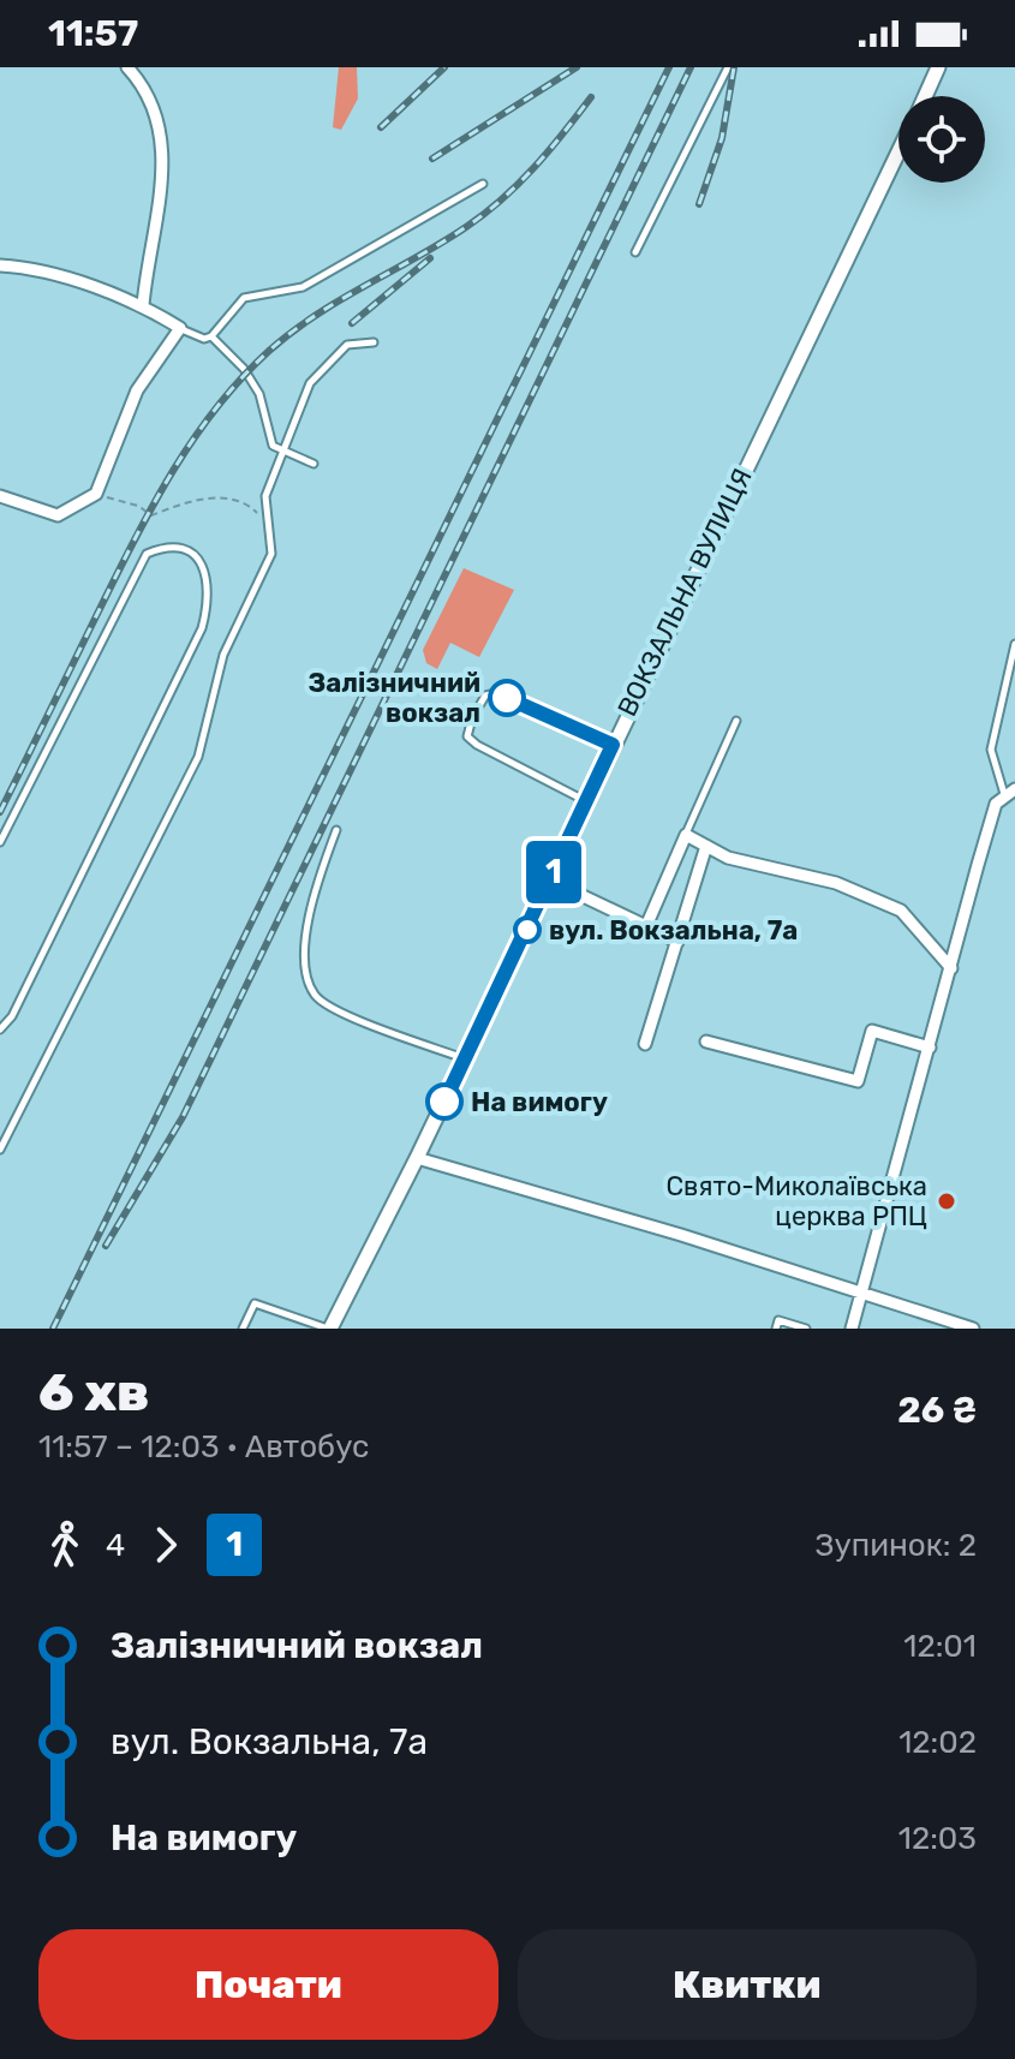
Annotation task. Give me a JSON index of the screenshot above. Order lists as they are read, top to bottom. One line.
{"streets":{"street":["ВОКЗАЛЬНА ВУЛИЦЯ"]},"places":["Залізничний вокзал","вул. Вокзальна, 7а","На вимогу","Свято-Миколаївська церква РПЦ"],"lines":["bus line 1"],"page":{"status":"11:57","on_map":"1","heading":["6 хв","11:57 – 12:03 · Автобус","26 ₴"],"legs":["4","1","Зупинок: 2"],"list":[{"name":"Залізничний вокзал","value":"12:01"},{"name":"вул. Вокзальна, 7а","value":"12:02"},{"name":"На вимогу","value":"12:03"}],"buttons":["Почати","Квитки"]}}
